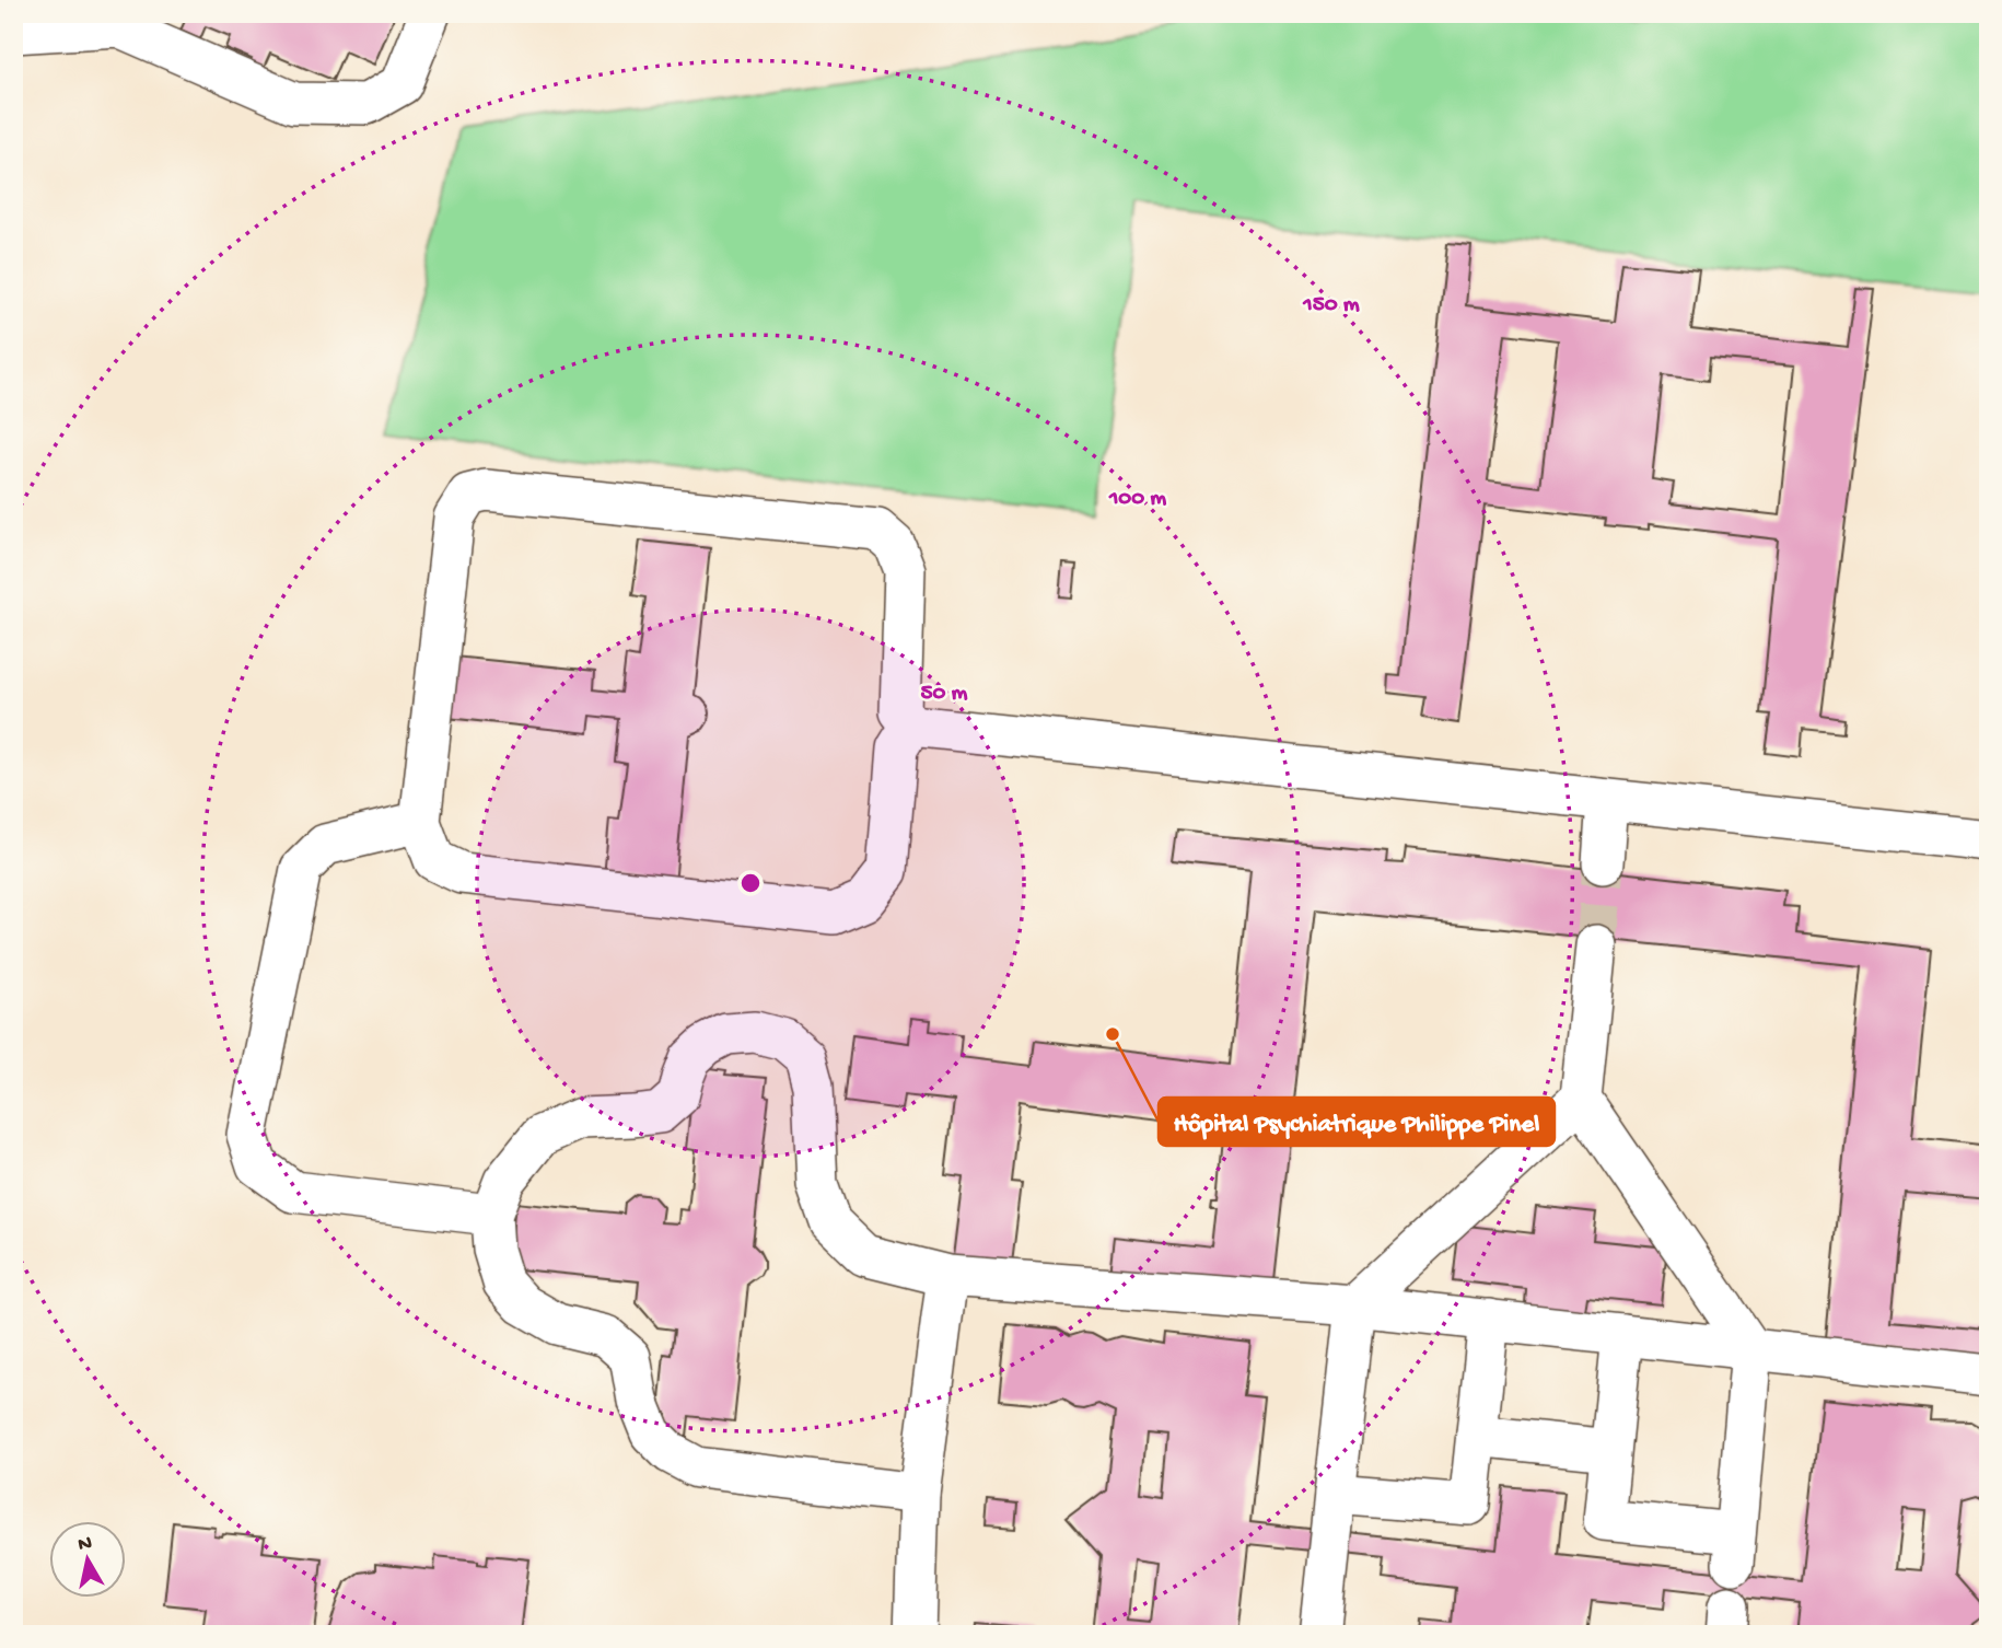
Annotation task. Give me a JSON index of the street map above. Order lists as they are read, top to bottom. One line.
{"places":["Hôpital Psychiatrique Philippe Pinel"],"north":"top","rings":["150 m","100 m","50 m"]}
